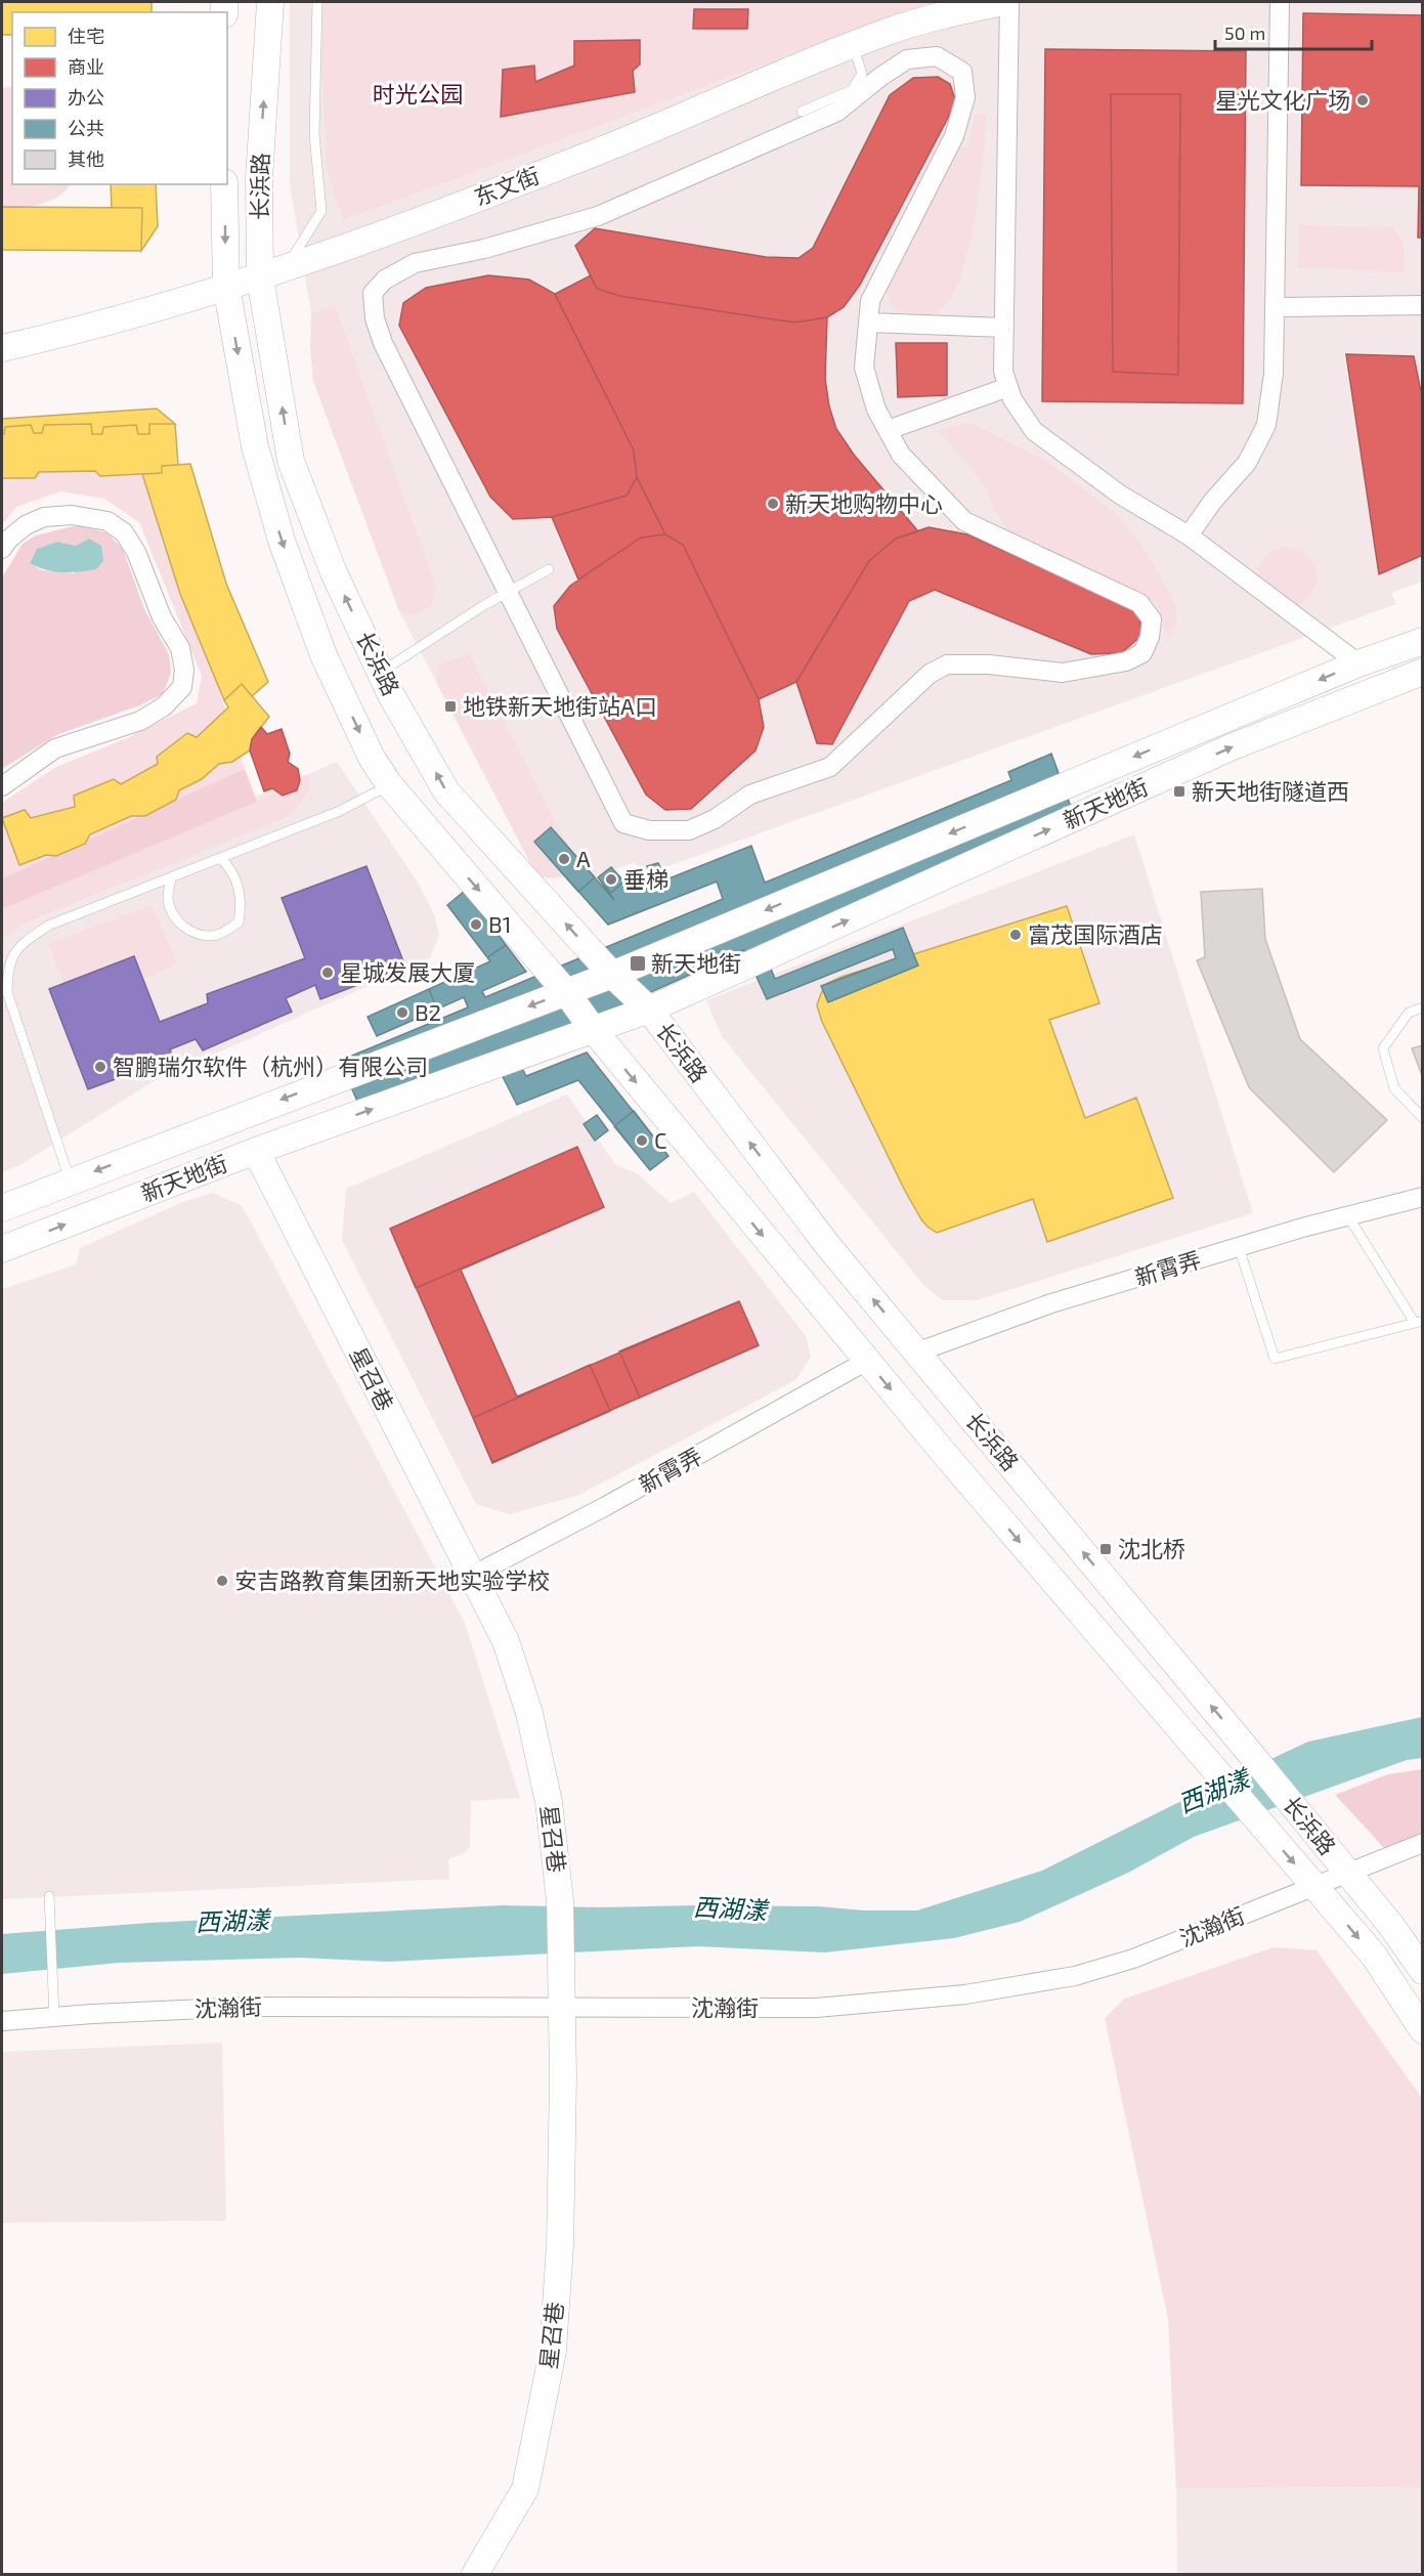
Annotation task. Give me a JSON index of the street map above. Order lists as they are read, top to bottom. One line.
{"streets":{"main road":["长浜路","东文街","新天地街","星召巷"],"street":["新霄弄","沈瀚街"]},"crossings":[["长浜路","东文街"],["长浜路","新天地街"],["长浜路","新霄弄"],["长浜路","沈瀚街"],["新天地街","星召巷"],["新霄弄","星召巷"],["星召巷","沈瀚街"]],"water":["西湖漾"],"parks":["时光公园"],"places":{"other":["星光文化广场","新天地购物中心","A","垂梯","B1","富茂国际酒店","星城发展大厦","B2","智鹏瑞尔软件（杭州）有限公司","C","安吉路教育集团新天地实验学校"],"transit":["地铁新天地街站A口","新天地街隧道西","新天地街","沈北桥"]},"legend":["住宅","商业","办公","公共","其他"],"scale_bar":"50 m"}
